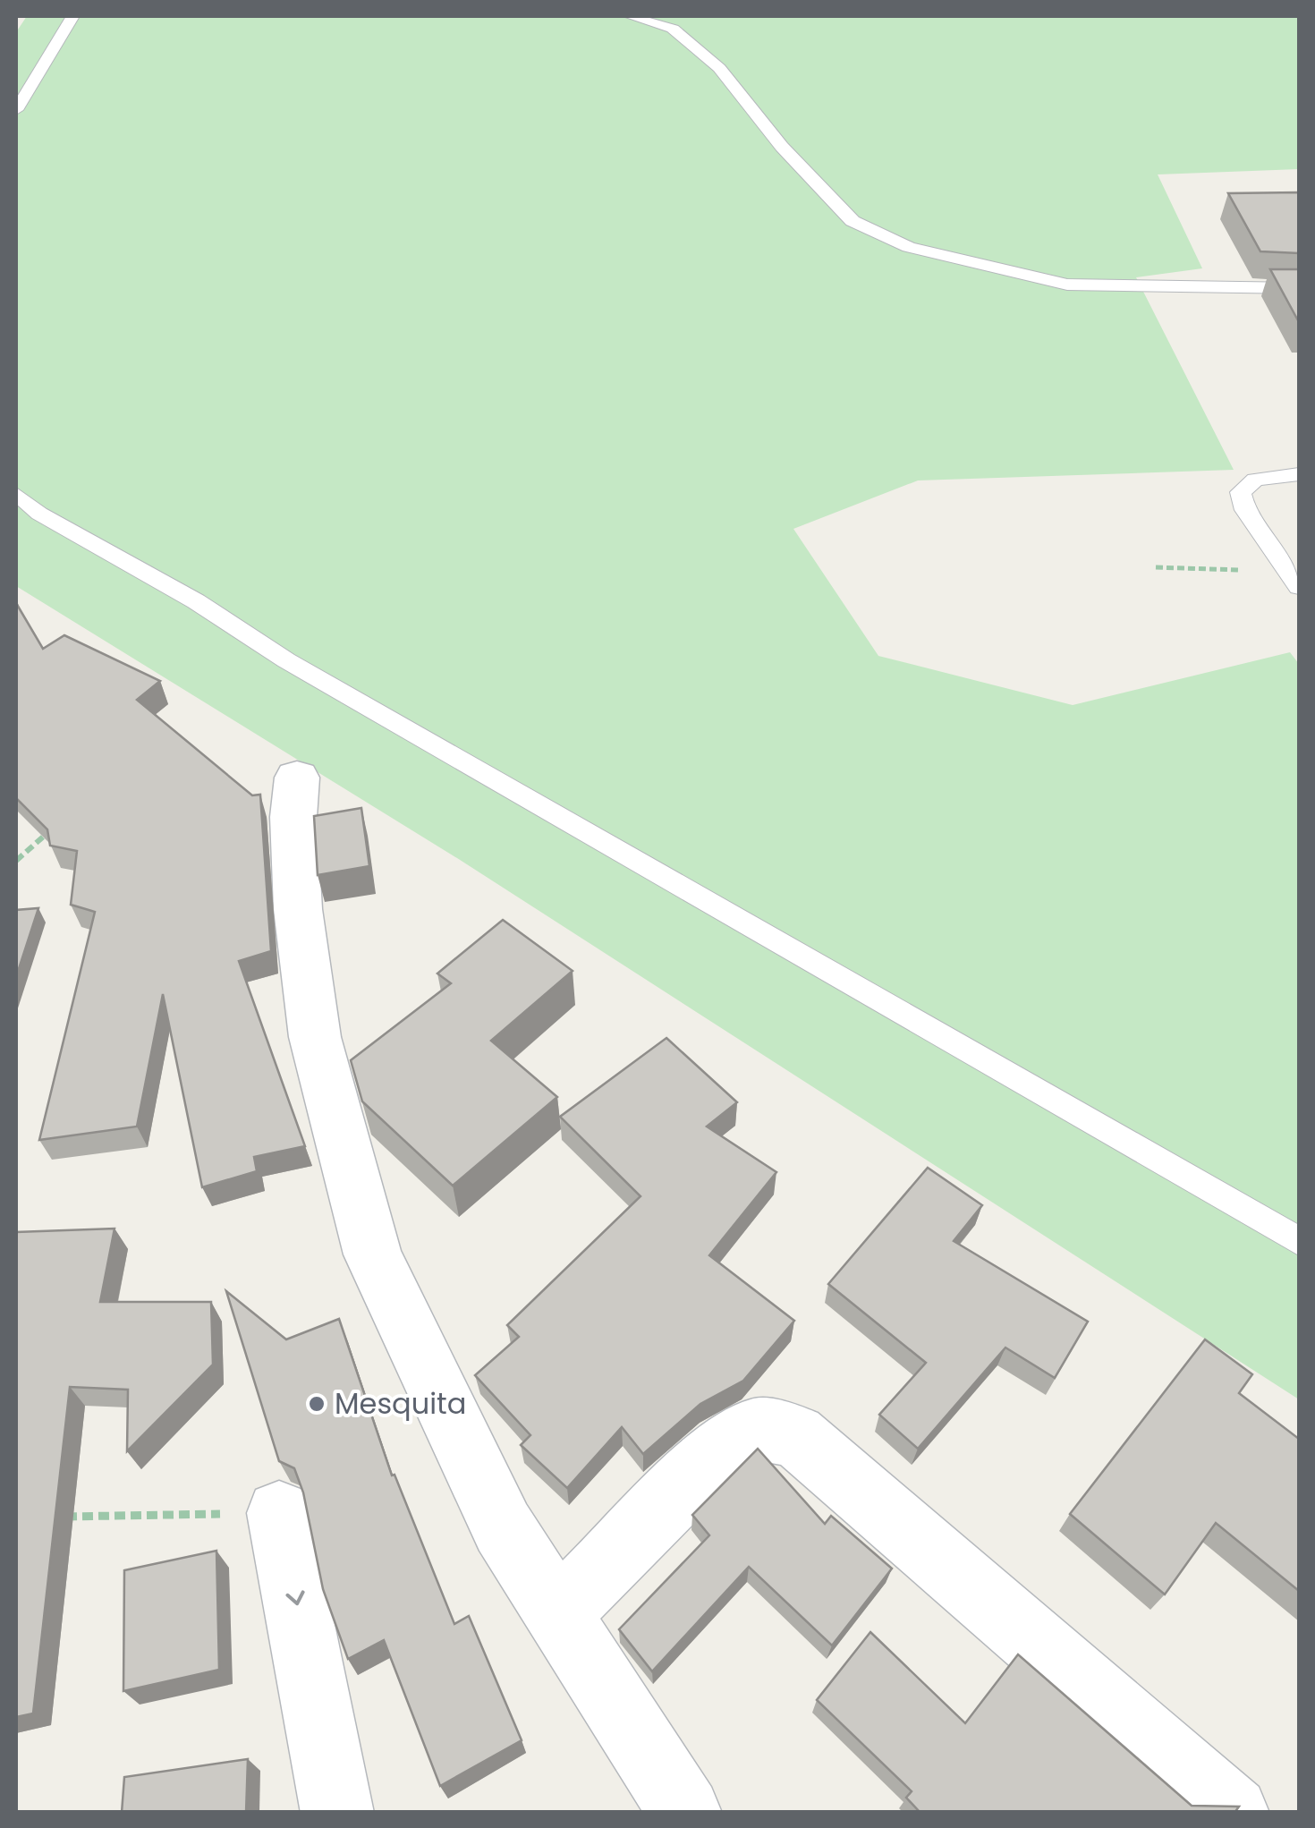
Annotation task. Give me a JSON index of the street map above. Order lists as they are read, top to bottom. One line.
{"places":["Mesquita"]}
